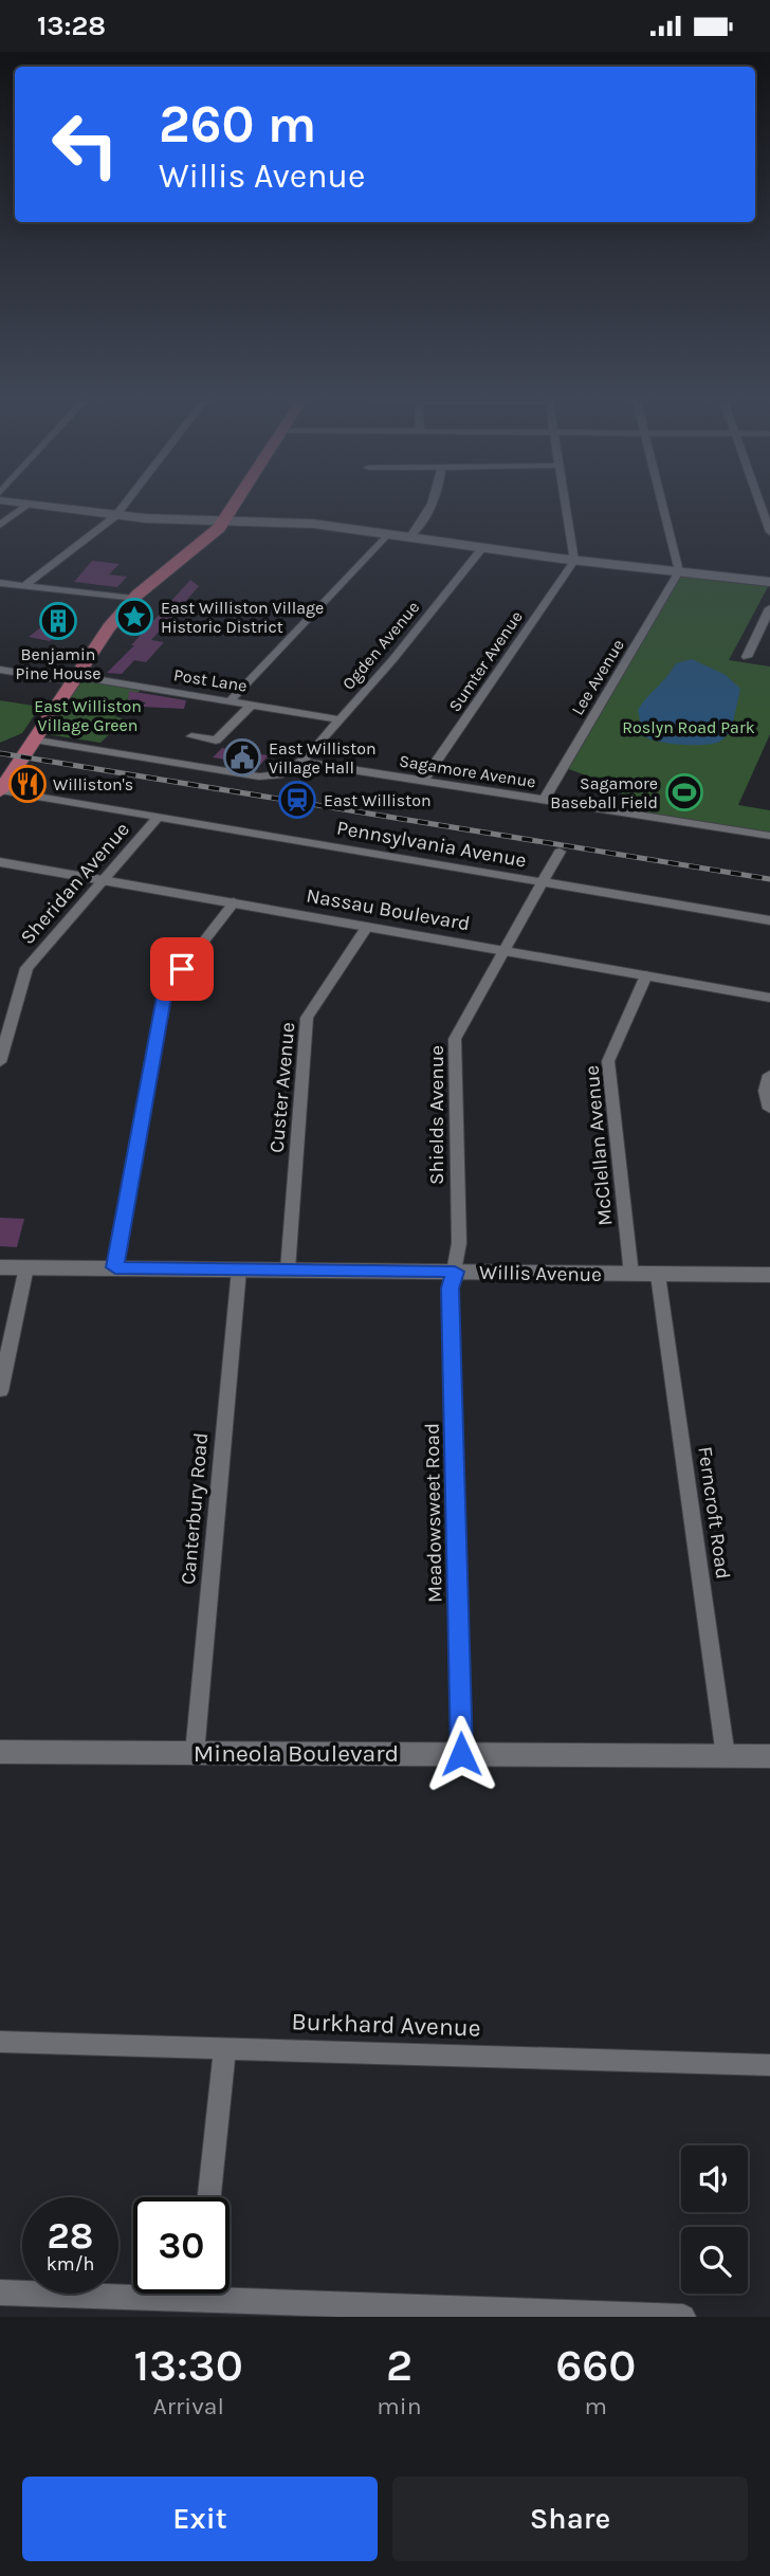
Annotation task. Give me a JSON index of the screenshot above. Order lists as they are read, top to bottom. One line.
{"streets":{"main road":["Willis Avenue","Mineola Boulevard"],"street":["Ogden Avenue","Sumter Avenue","Lee Avenue","Post Lane","Sagamore Avenue","Pennsylvania Avenue","Sheridan Avenue","Nassau Boulevard","Custer Avenue","Shields Avenue","McClellan Avenue","Canterbury Road","Meadowsweet Road","Ferncroft Road","Burkhard Avenue"]},"crossings":[["Ogden Avenue","Post Lane"],["Ogden Avenue","Sagamore Avenue"],["Sumter Avenue","Sagamore Avenue"],["Lee Avenue","Sagamore Avenue"],["Pennsylvania Avenue","Sheridan Avenue"],["Pennsylvania Avenue","Shields Avenue"],["Sheridan Avenue","Nassau Boulevard"],["Nassau Boulevard","Custer Avenue"],["Nassau Boulevard","Shields Avenue"],["Nassau Boulevard","McClellan Avenue"],["Custer Avenue","Willis Avenue"],["Shields Avenue","Willis Avenue"],["Shields Avenue","Meadowsweet Road"],["McClellan Avenue","Willis Avenue"],["Willis Avenue","Canterbury Road"],["Willis Avenue","Meadowsweet Road"],["Willis Avenue","Ferncroft Road"],["Canterbury Road","Mineola Boulevard"],["Meadowsweet Road","Mineola Boulevard"],["Ferncroft Road","Mineola Boulevard"]],"parks":["East Williston Village Green","Roslyn Road Park"],"places":{"place":["East Williston Village Historic District"],"building":["Benjamin Pine House"],"public building":["East Williston Village Hall"],"restaurant":["Williston's"],"sports":["Sagamore Baseball Field"],"station":["East Williston"]},"page":{"status":"13:28","turn":["260 m","Willis Avenue"],"speed":"28 km/h","limit":"30","eta":["13:30","Arrival","2","min","660","m"],"buttons":["Exit","Share"]}}
